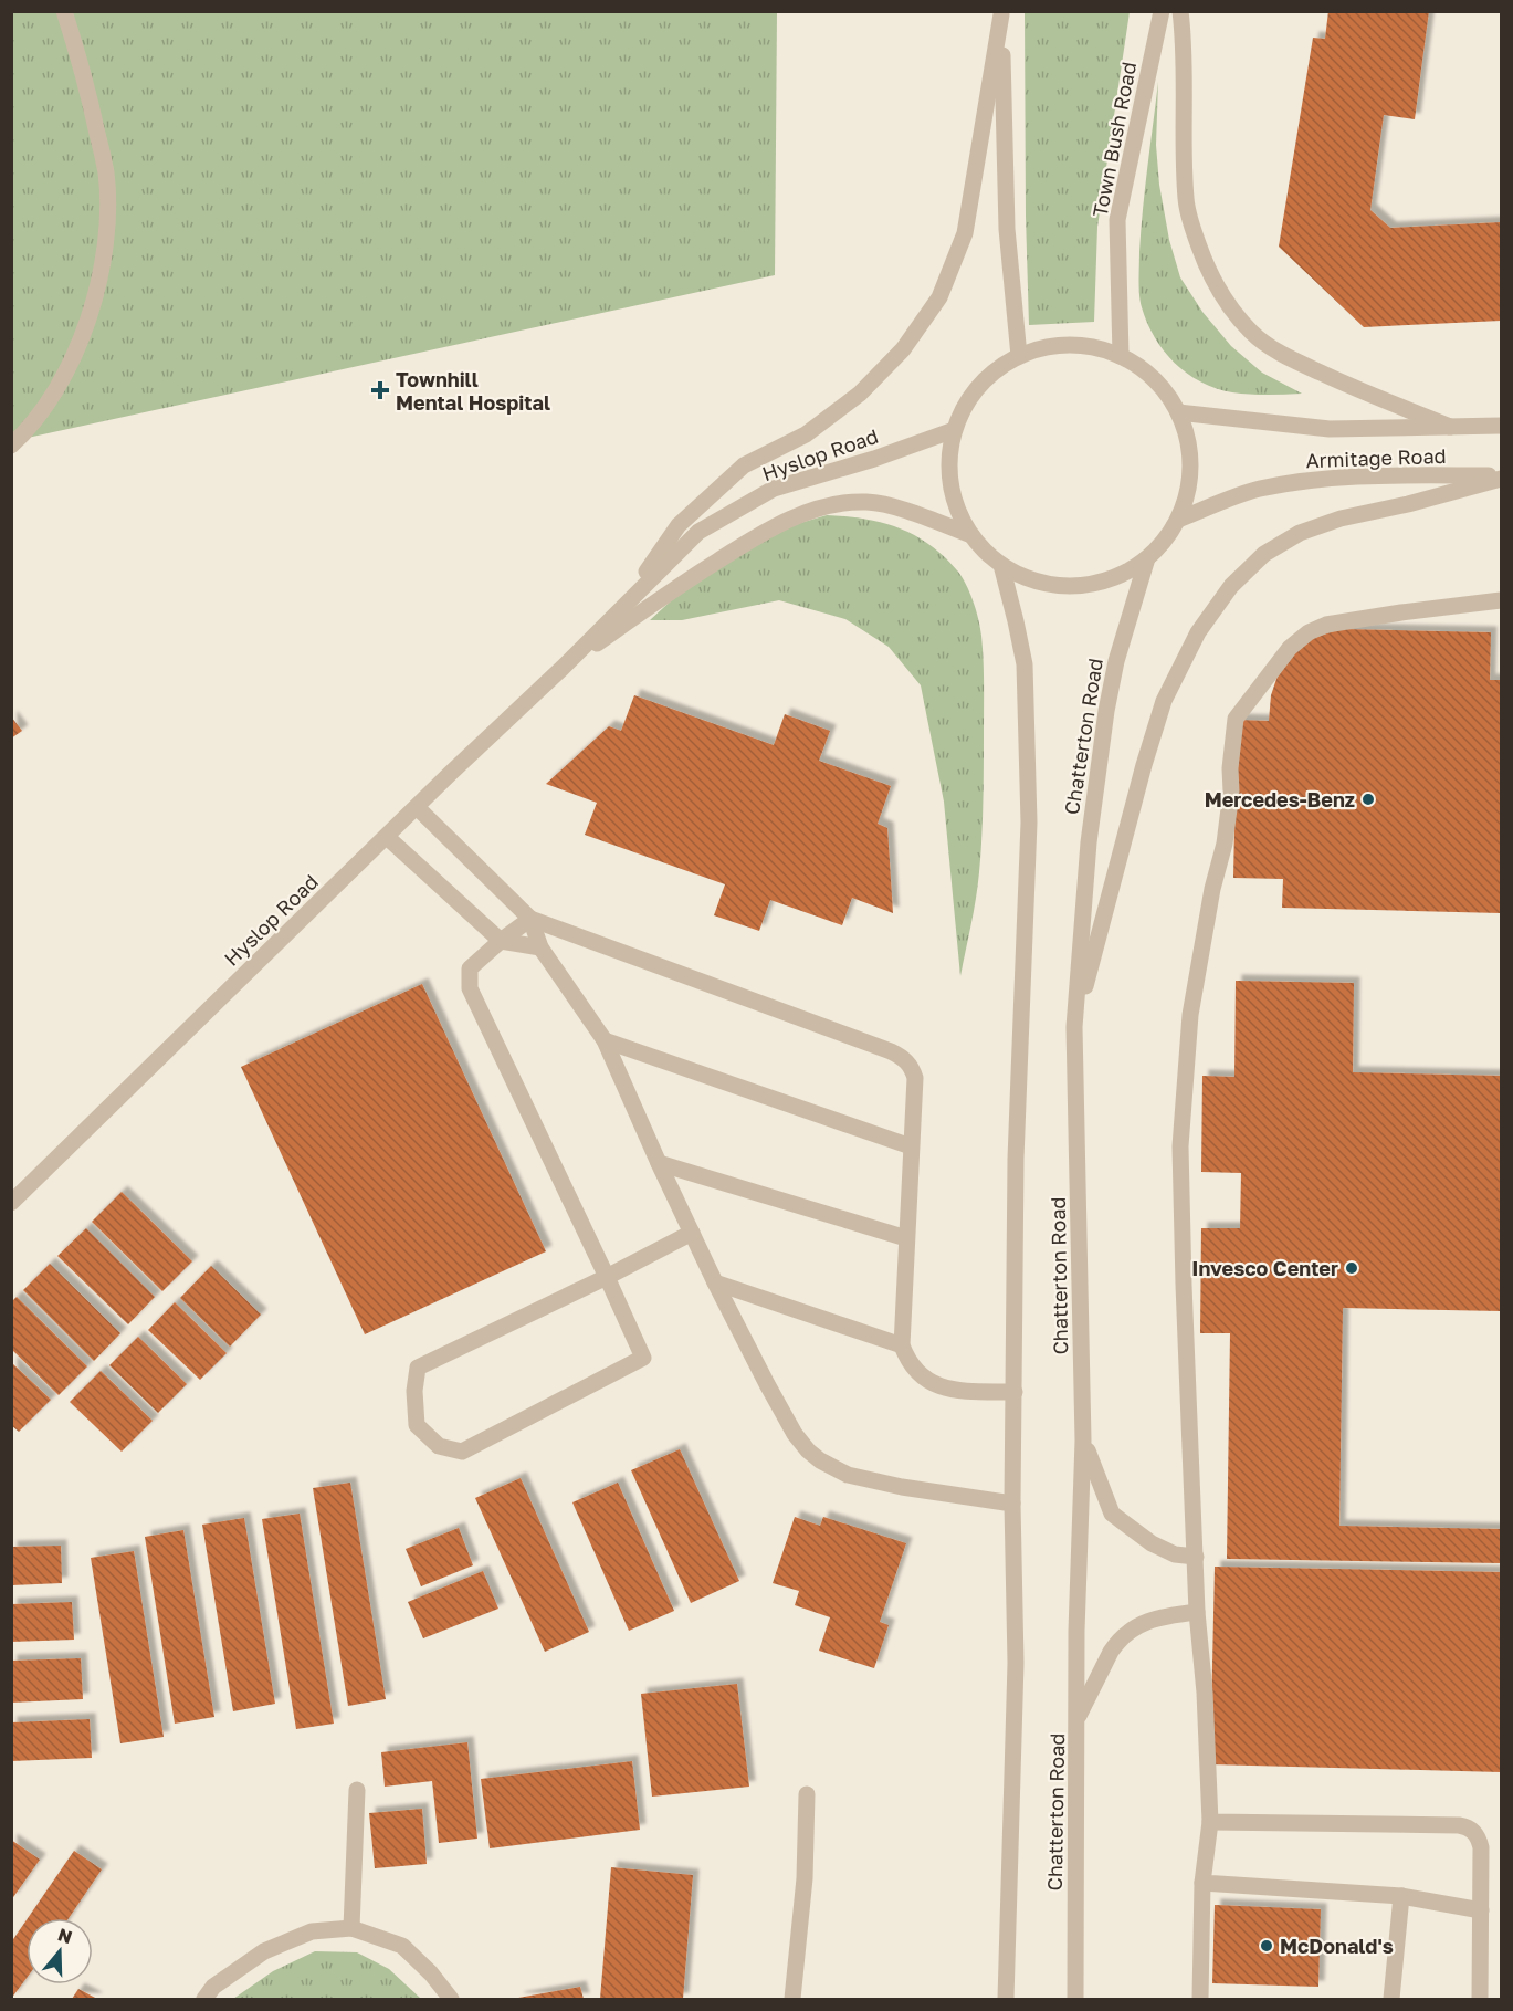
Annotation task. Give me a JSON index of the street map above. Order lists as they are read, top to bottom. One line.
{"streets":{"street":["Town Bush Road","Hyslop Road","Armitage Road","Chatterton Road"]},"places":{"health":["Townhill Mental Hospital"],"other":["Mercedes-Benz","Invesco Center","McDonald's"]},"north":"top"}
